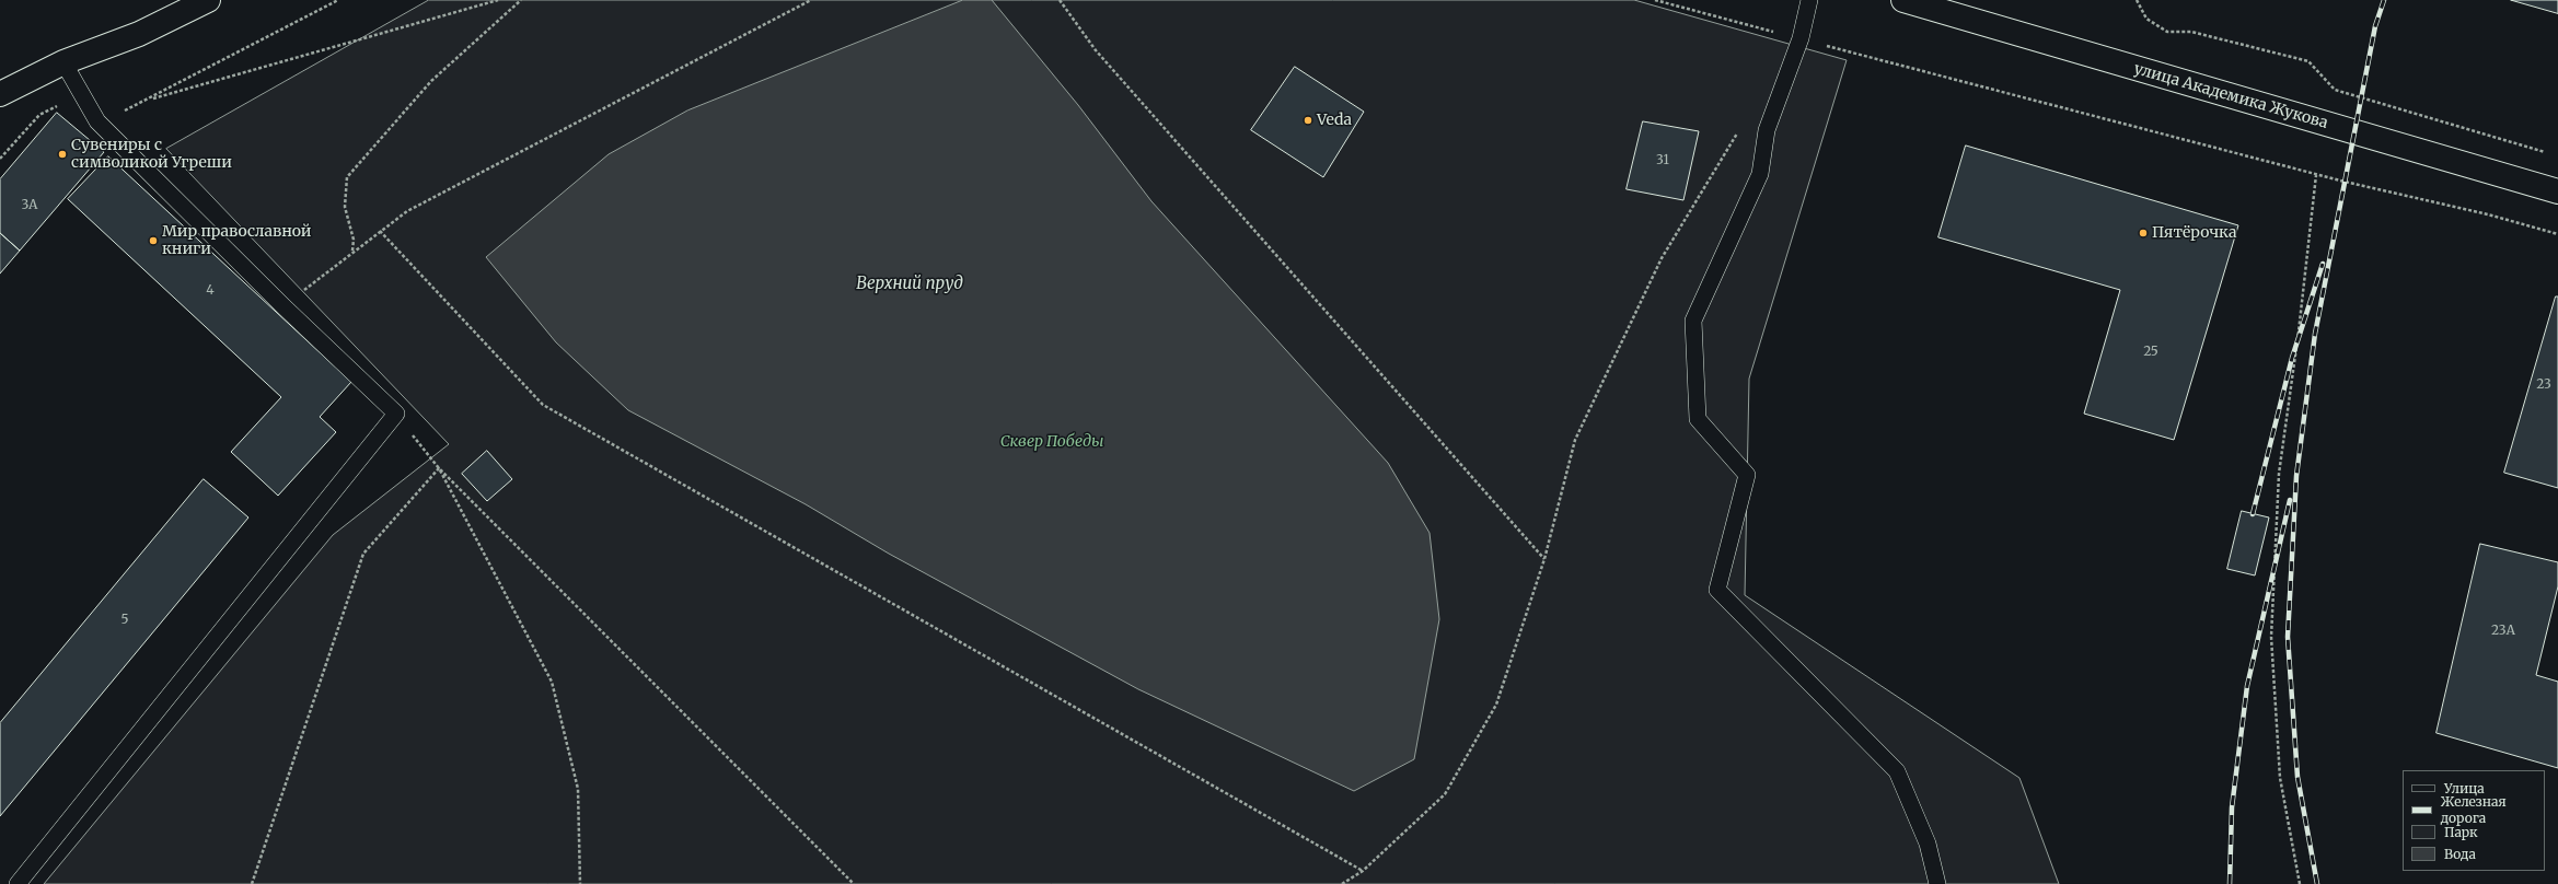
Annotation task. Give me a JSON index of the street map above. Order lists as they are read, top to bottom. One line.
{"streets":{"main road":["улица Академика Жукова"]},"water":["Верхний пруд"],"parks":["Сквер Победы"],"places":["Veda","Сувениры с символикой Угреши","Пятёрочка","Мир православной книги"],"house_numbers":["31","3А","4","25","23","5","23А"],"legend":["Улица","Железная дорога","Парк","Вода"]}
